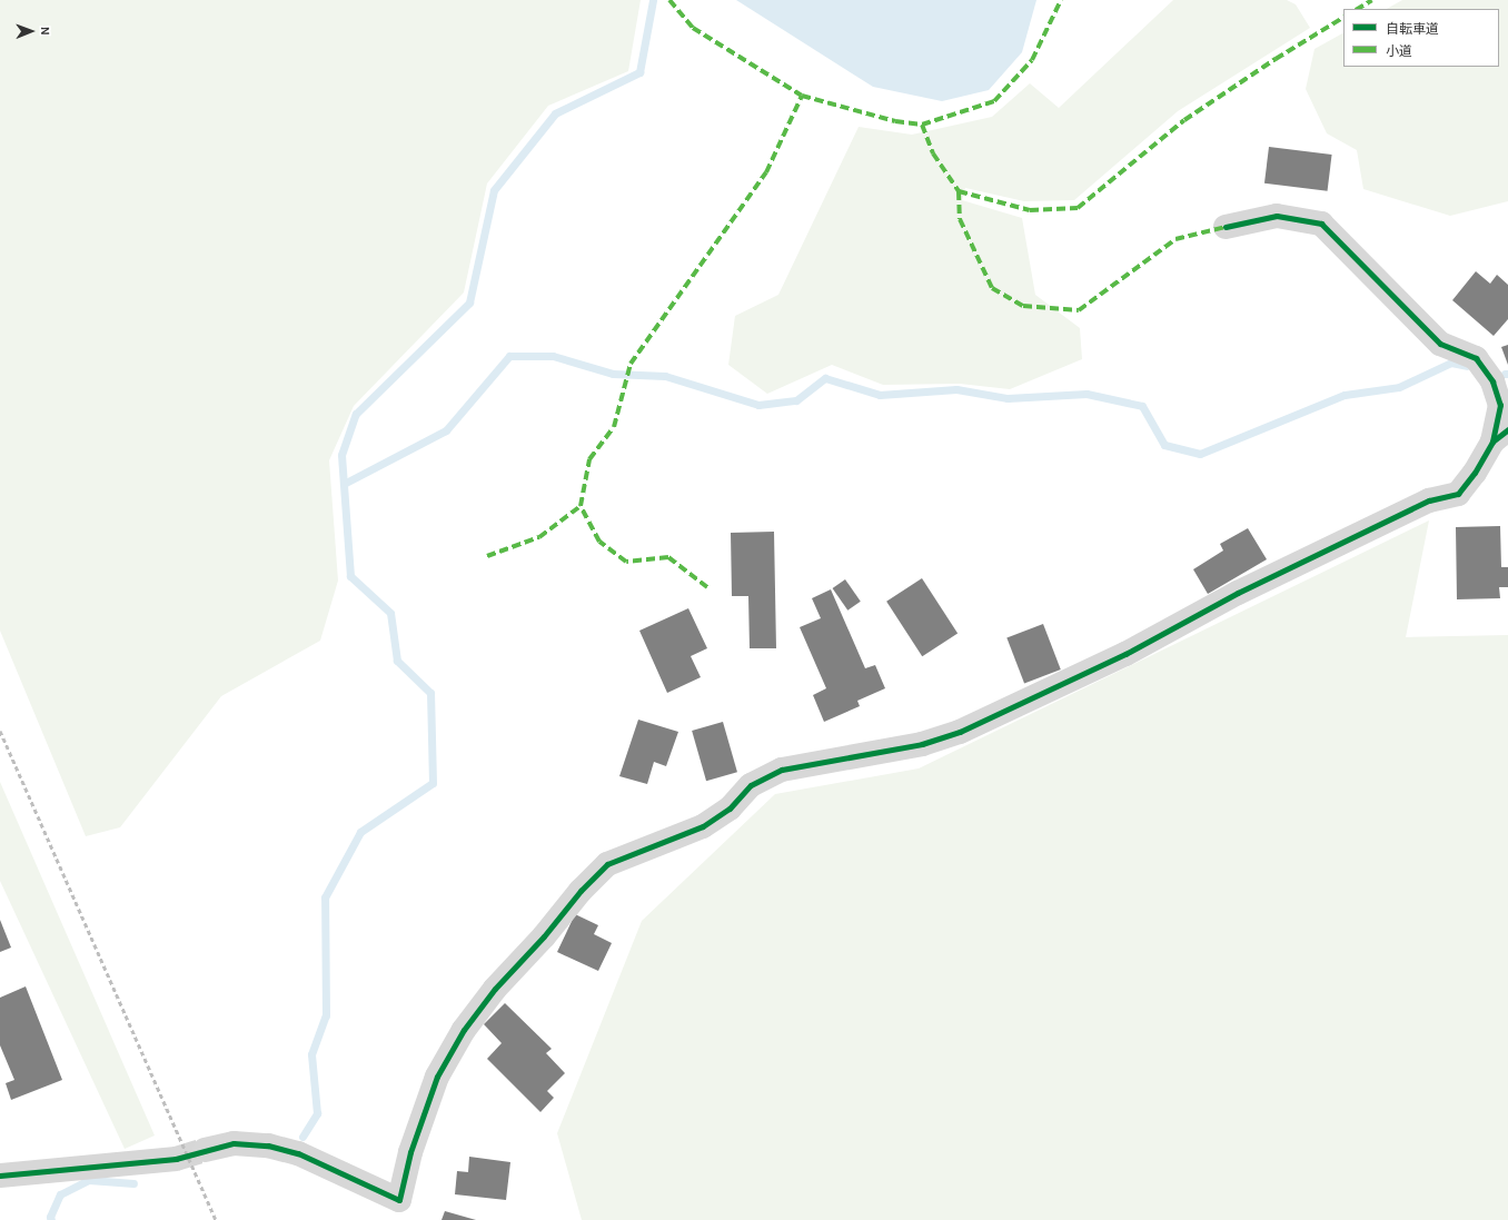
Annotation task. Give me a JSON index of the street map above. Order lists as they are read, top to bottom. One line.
{"legend":["自転車道","小道"],"north":"right"}
